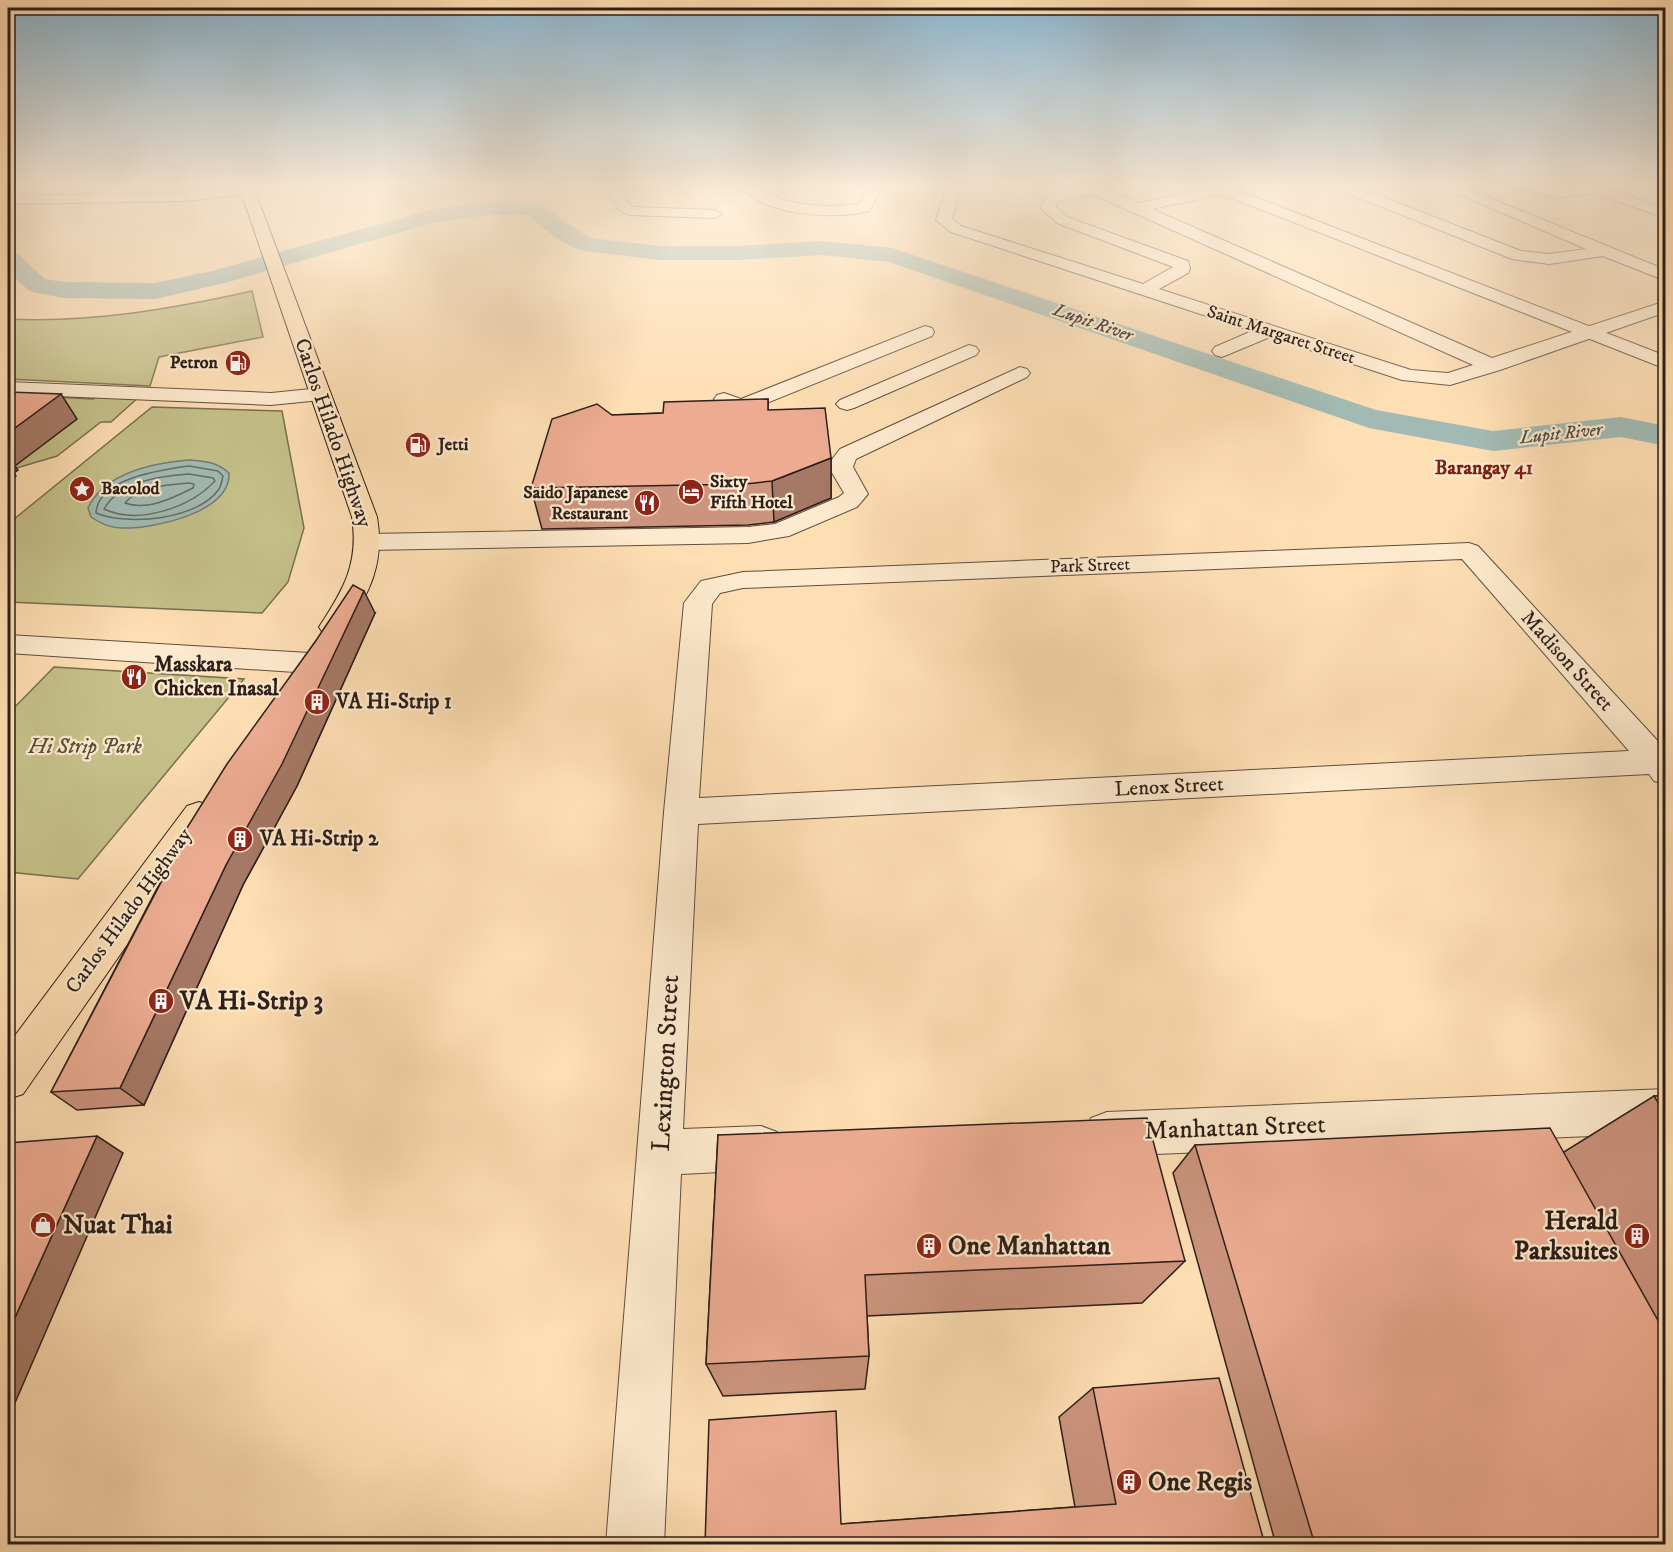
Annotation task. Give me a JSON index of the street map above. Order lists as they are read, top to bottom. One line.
{"streets":{"main road":["Carlos Hilado Highway"],"street":["Saint Margaret Street","Park Street","Madison Street","Lenox Street","Lexington Street","Manhattan Street"]},"crossings":[["Park Street","Madison Street"],["Park Street","Lexington Street"],["Madison Street","Lenox Street"],["Lenox Street","Lexington Street"]],"districts":["Barangay 41"],"water":["Lupit River"],"parks":["Hi Strip Park"],"places":{"fuel station":["Petron","Jetti"],"place":["Bacolod"],"hotel":["Sixty Fifth Hotel"],"restaurant":["Saido Japanese Restaurant","Masskara Chicken Inasal"],"building":["VA Hi-Strip 1","VA Hi-Strip 2","VA Hi-Strip 3","Herald Parksuites","One Manhattan","One Regis"],"shop":["Nuat Thai"]}}
